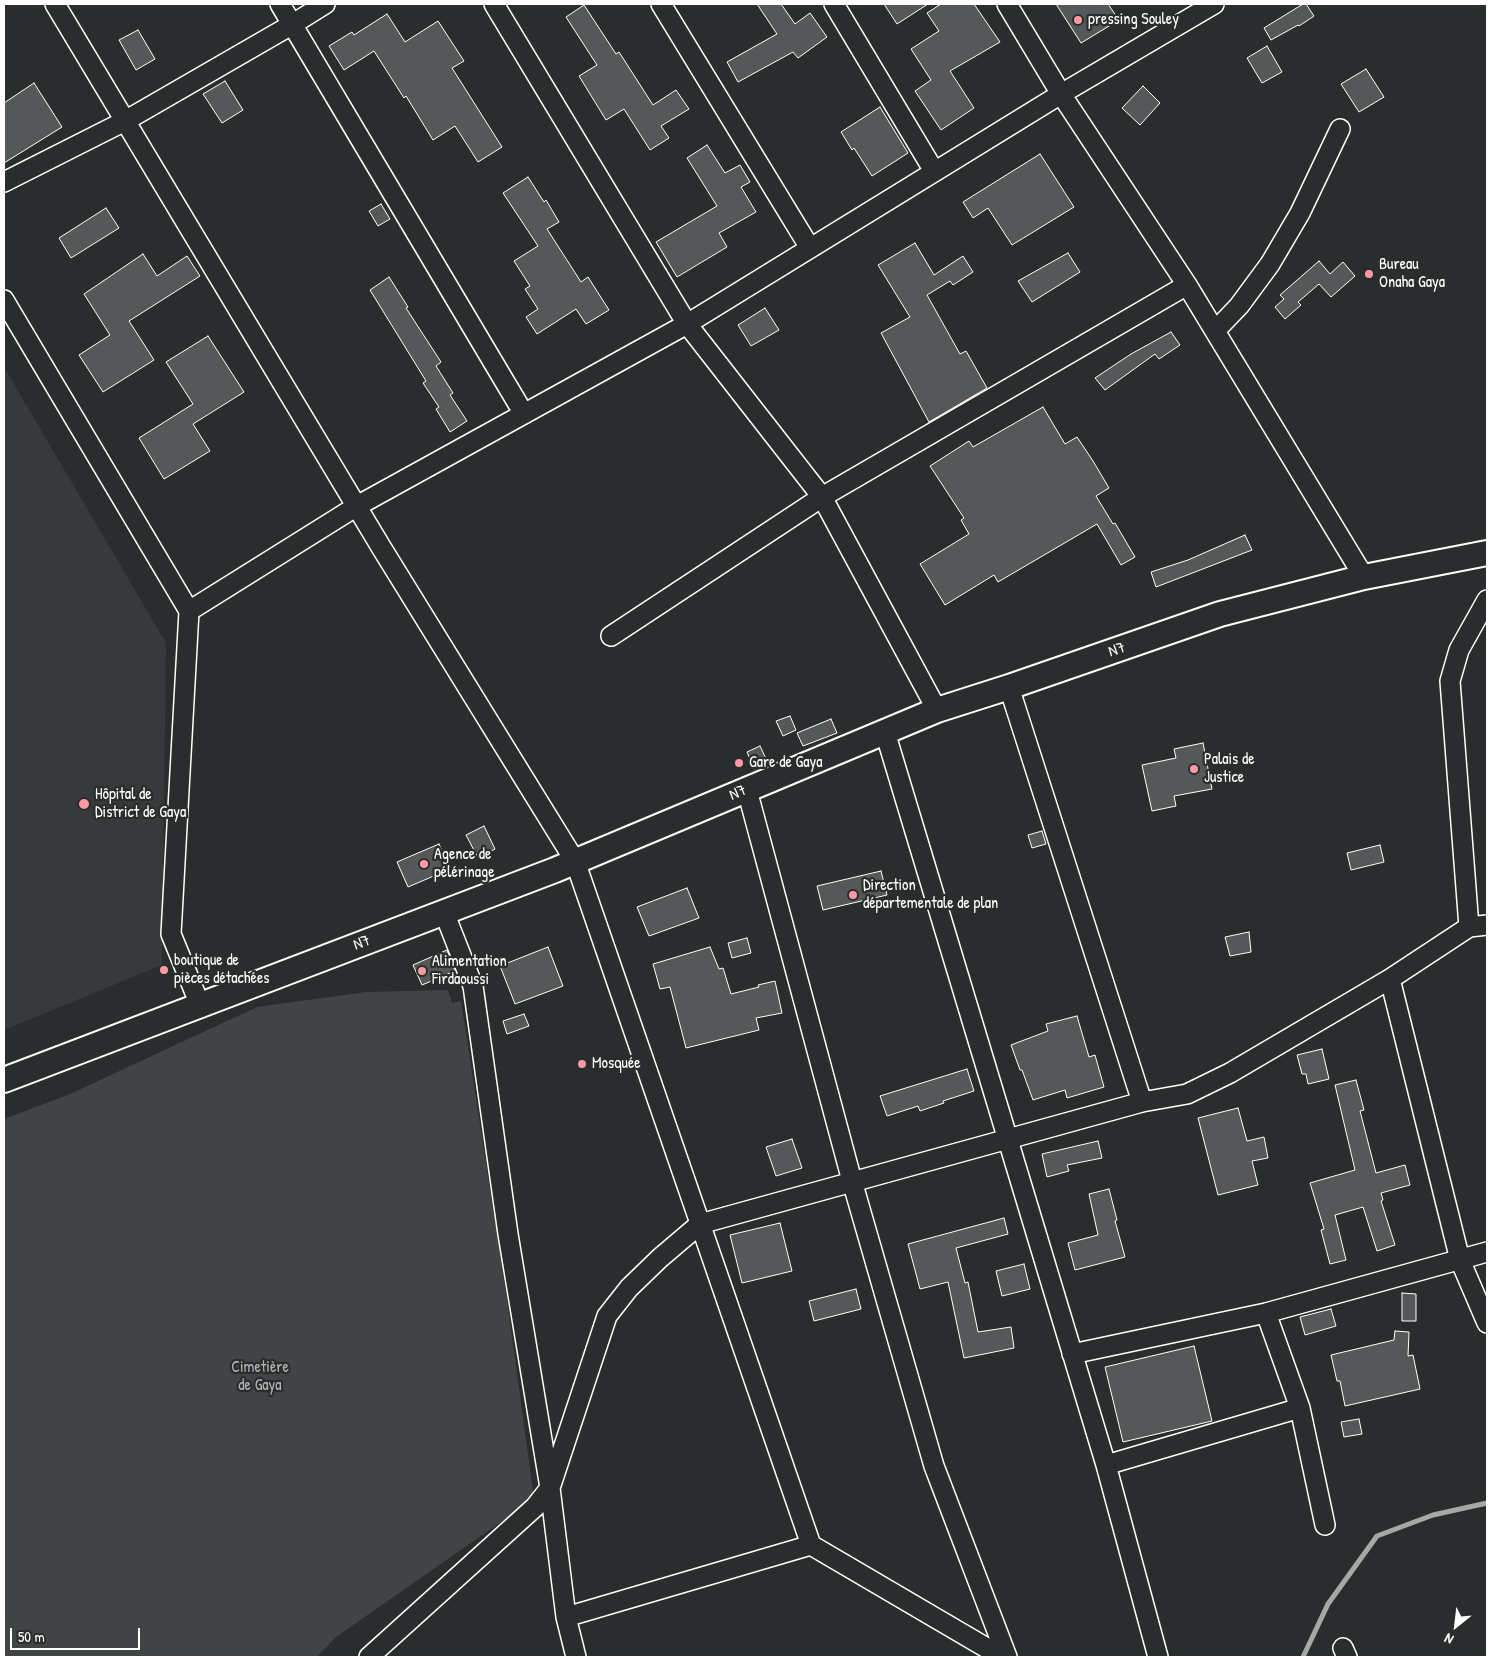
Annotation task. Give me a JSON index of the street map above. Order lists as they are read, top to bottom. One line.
{"streets":{"main road":["N7"]},"parks":["Cimetière de Gaya"],"places":["pressing Souley","Bureau Onaha Gaya","Gare de Gaya","Palais de Justice","Hôpital de District de Gaya","Agence de pélérinage","Direction départementale de plan","boutique de pièces détachées","Alimentation Firdaoussi","Mosquée"],"scale_bar":"50 m","north":"bottom left"}
